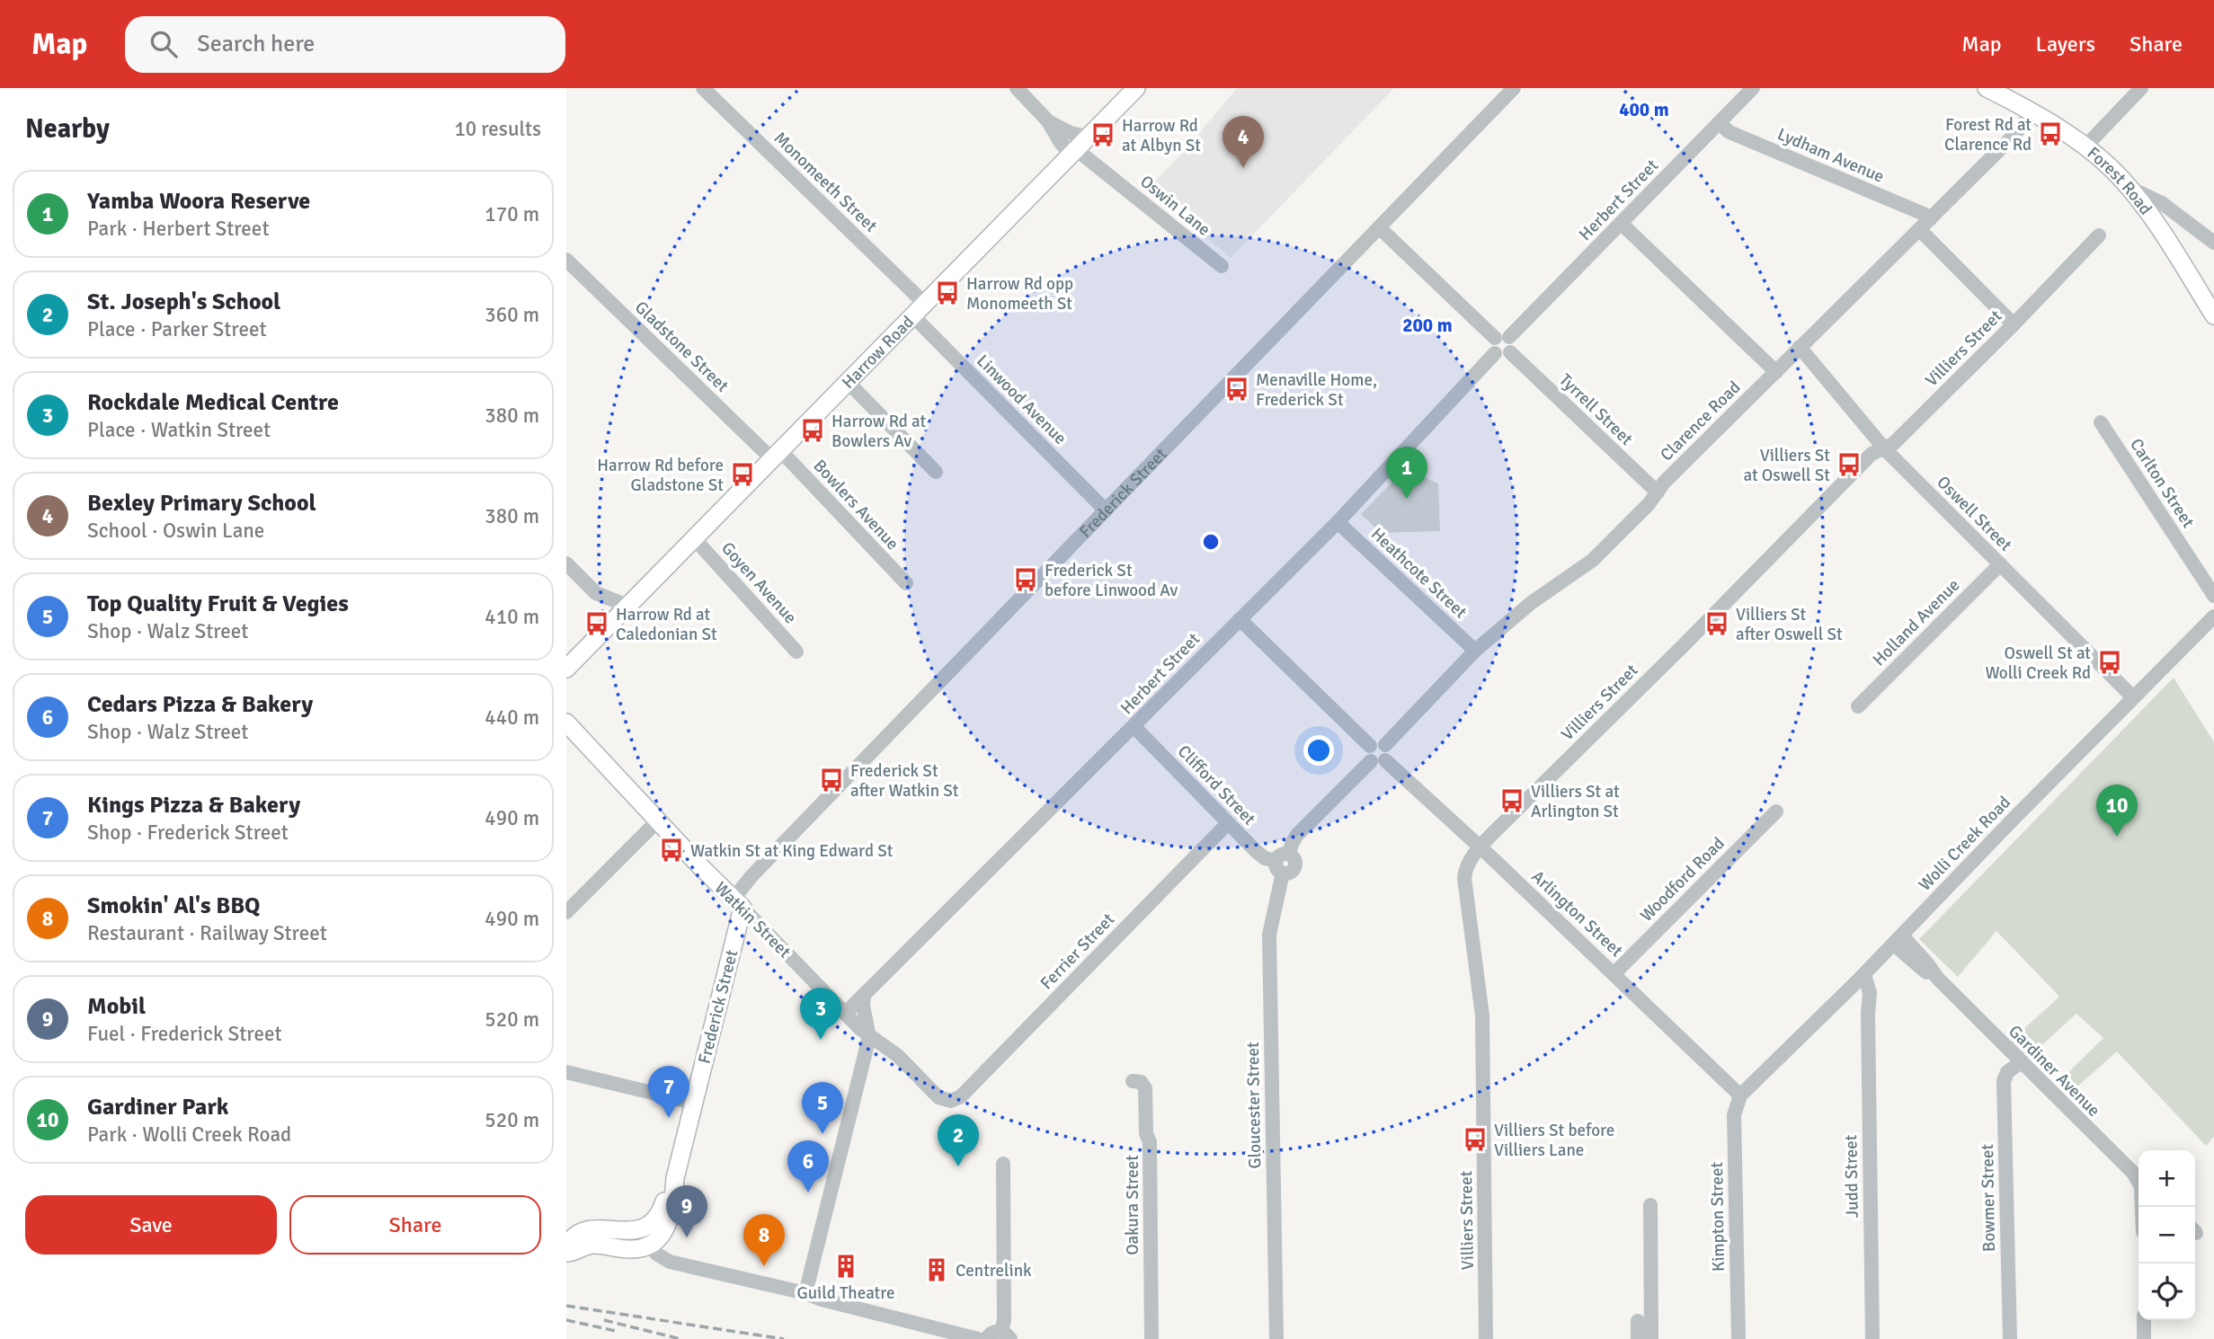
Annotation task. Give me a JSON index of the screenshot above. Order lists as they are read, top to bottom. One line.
{"streets":{"main road":["Forest Road","Harrow Road","Frederick Street","Watkin Street"],"street":["Lydham Avenue","Monomeeth Street","Herbert Street","Oswin Lane","Gladstone Street","Villiers Street","Linwood Avenue","Tyrrell Street","Clarence Road","Carlton Street","Bowlers Avenue","Oswell Street","Heathcote Street","Goyen Avenue","Holland Avenue","Clifford Street","Wolli Creek Road","Woodford Road","Arlington Street","Ferrier Street","Gardiner Avenue","Gloucester Street","Judd Street","Bowmer Street","Oakura Street","Kimpton Street"]},"crossings":[["Lydham Avenue","Herbert Street"],["Lydham Avenue","Villiers Street"],["Lydham Avenue","Clarence Road"],["Monomeeth Street","Harrow Road"],["Monomeeth Street","Linwood Avenue"],["Forest Road","Clarence Road"],["Herbert Street","Tyrrell Street"],["Herbert Street","Heathcote Street"],["Herbert Street","Clifford Street"],["Herbert Street","Watkin Street"],["Oswin Lane","Harrow Road"],["Gladstone Street","Harrow Road"],["Gladstone Street","Bowlers Avenue"],["Villiers Street","Oswell Street"],["Villiers Street","Arlington Street"],["Harrow Road","Linwood Avenue"],["Harrow Road","Bowlers Avenue"],["Harrow Road","Goyen Avenue"],["Linwood Avenue","Frederick Street"],["Tyrrell Street","Clarence Road"],["Clarence Road","Oswell Street"],["Clarence Road","Heathcote Street"],["Clarence Road","Arlington Street"],["Frederick Street","Watkin Street"],["Oswell Street","Holland Avenue"],["Oswell Street","Wolli Creek Road"],["Clifford Street","Ferrier Street"],["Clifford Street","Gloucester Street"],["Wolli Creek Road","Arlington Street"],["Wolli Creek Road","Gardiner Avenue"],["Wolli Creek Road","Judd Street"],["Wolli Creek Road","Kimpton Street"],["Woodford Road","Arlington Street"],["Arlington Street","Kimpton Street"],["Watkin Street","Ferrier Street"],["Gardiner Avenue","Bowmer Street"]],"places":{"bus stop":["Forest Rd at Clarence Rd","Harrow Rd at Albyn St","Harrow Rd opp Monomeeth St","Menaville Home, Frederick St","Harrow Rd at Bowlers Av","Villiers St at Oswell St","Harrow Rd before Gladstone St","Frederick St before Linwood Av","Harrow Rd at Caledonian St","Villiers St after Oswell St","Oswell St at Wolli Creek Rd","Frederick St after Watkin St","Villiers St at Arlington St","Watkin St at King Edward St","Villiers St before Villiers Lane"],"building":["Guild Theatre","Centrelink"]},"page":{"header":"Map","search":"Search here","nav":["Map","Layers","Share"],"heading":["Nearby","10 results"],"pins":["4","1","10","3","7","5","2","6","9","8"],"list":[{"mark":"1","name":"Yamba Woora Reserve","note":"Park · Herbert Street","value":"170 m"},{"mark":"2","name":"St. Joseph's School","note":"Place · Parker Street","value":"360 m"},{"mark":"3","name":"Rockdale Medical Centre","note":"Place · Watkin Street","value":"380 m"},{"mark":"4","name":"Bexley Primary School","note":"School · Oswin Lane","value":"380 m"},{"mark":"5","name":"Top Quality Fruit & Vegies","note":"Shop · Walz Street","value":"410 m"},{"mark":"6","name":"Cedars Pizza & Bakery","note":"Shop · Walz Street","value":"440 m"},{"mark":"7","name":"Kings Pizza & Bakery","note":"Shop · Frederick Street","value":"490 m"},{"mark":"8","name":"Smokin' Al's BBQ","note":"Restaurant · Railway Street","value":"490 m"},{"mark":"9","name":"Mobil","note":"Fuel · Frederick Street","value":"520 m"},{"mark":"10","name":"Gardiner Park","note":"Park · Wolli Creek Road","value":"520 m"}],"map_buttons":["+","−"],"buttons":["Save","Share"]},"rings":["400 m","200 m"]}
